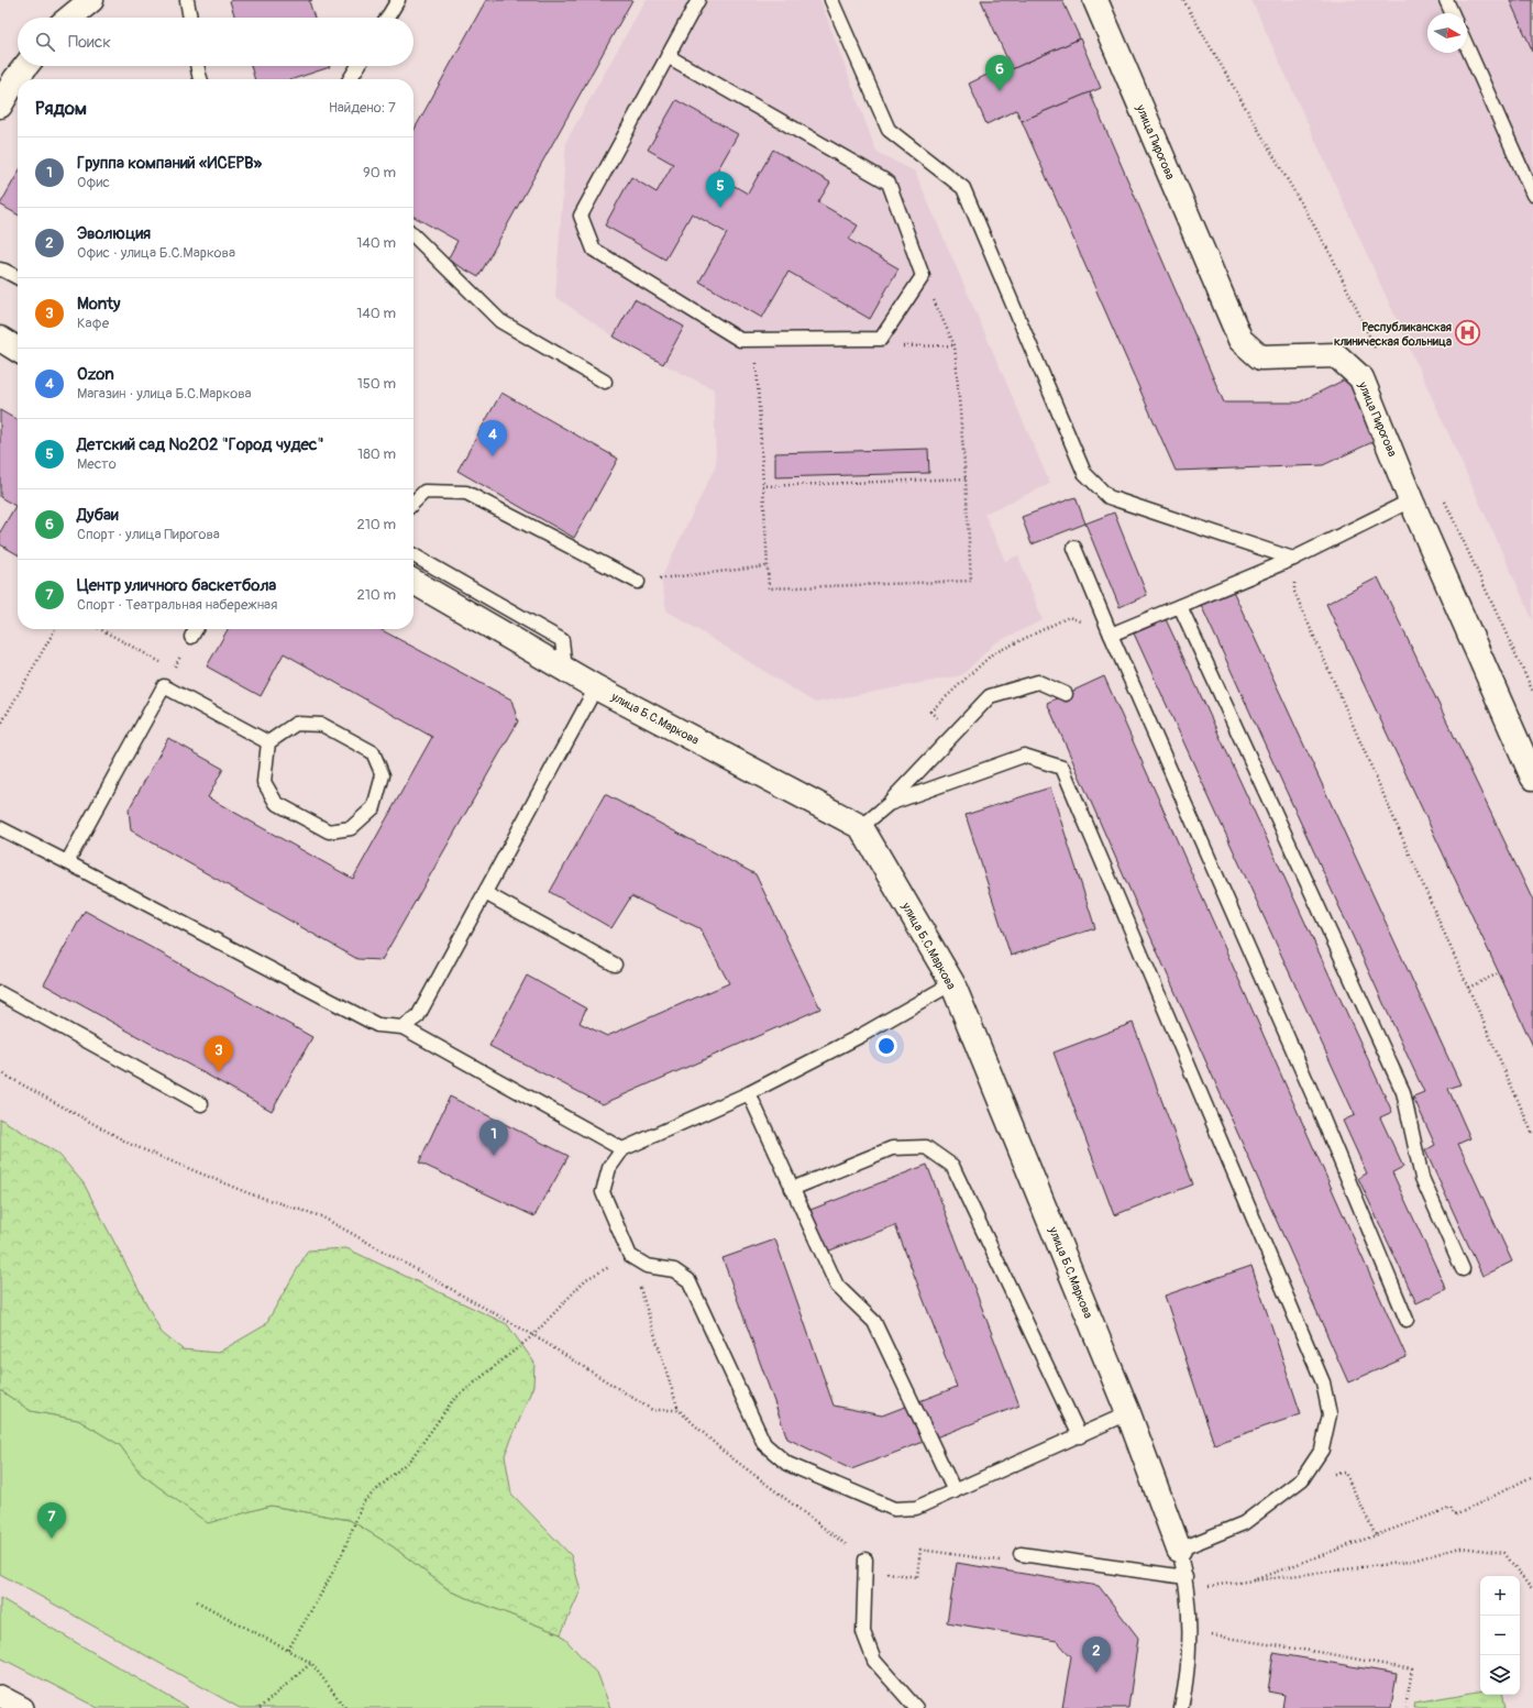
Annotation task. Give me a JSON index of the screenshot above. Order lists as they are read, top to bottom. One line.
{"streets":{"street":["улица Пирогова","улица Б.С.Маркова"]},"places":{"hospital":["Республиканская клиническая больница"]},"north":"right","page":{"search":"Поиск","pins":["6","5","4","3","1","7","2"],"heading":["Рядом","Найдено: 7"],"list":[{"mark":"1","name":"Группа компаний «ИСЕРВ»","note":"Офис","value":"90 m"},{"mark":"2","name":"Эволюция","note":"Офис · улица Б.С.Маркова","value":"140 m"},{"mark":"3","name":"Monty","note":"Кафе","value":"140 m"},{"mark":"4","name":"Ozon","note":"Магазин · улица Б.С.Маркова","value":"150 m"},{"mark":"5","name":"Детский сад №202 \"Город чудес\"","note":"Место","value":"180 m"},{"mark":"6","name":"Дубаи","note":"Спорт · улица Пирогова","value":"210 m"},{"mark":"7","name":"Центр уличного баскетбола","note":"Спорт · Театральная набережная","value":"210 m"}],"map_buttons":["+","−"]}}
